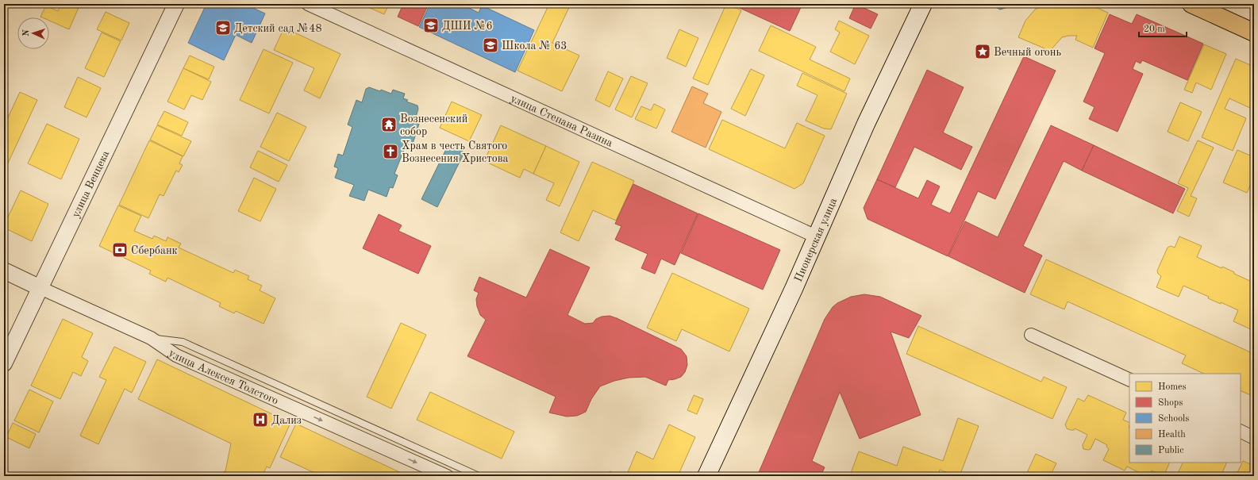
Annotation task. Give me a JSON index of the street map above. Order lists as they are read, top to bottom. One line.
{"streets":{"main road":["Пионерская улица"],"street":["улица Степана Разина","улица Венцека","улица Алексея Толстого"]},"crossings":[["улица Степана Разина","Пионерская улица"],["улица Венцека","улица Алексея Толстого"]],"one_way":["улица Алексея Толстого"],"places":{"school or university":["ДШИ №6","Детский сад №48","Школа № 63"],"place":["Вечный огонь"],"temple":["Вознесенский собор"],"church":["Храм в честь Святого Вознесения Христова"],"bank":["Сбербанк"],"hospital":["Дализ"]},"legend":["Homes","Shops","Schools","Health","Public"],"scale_bar":"20 m","north":"left"}
